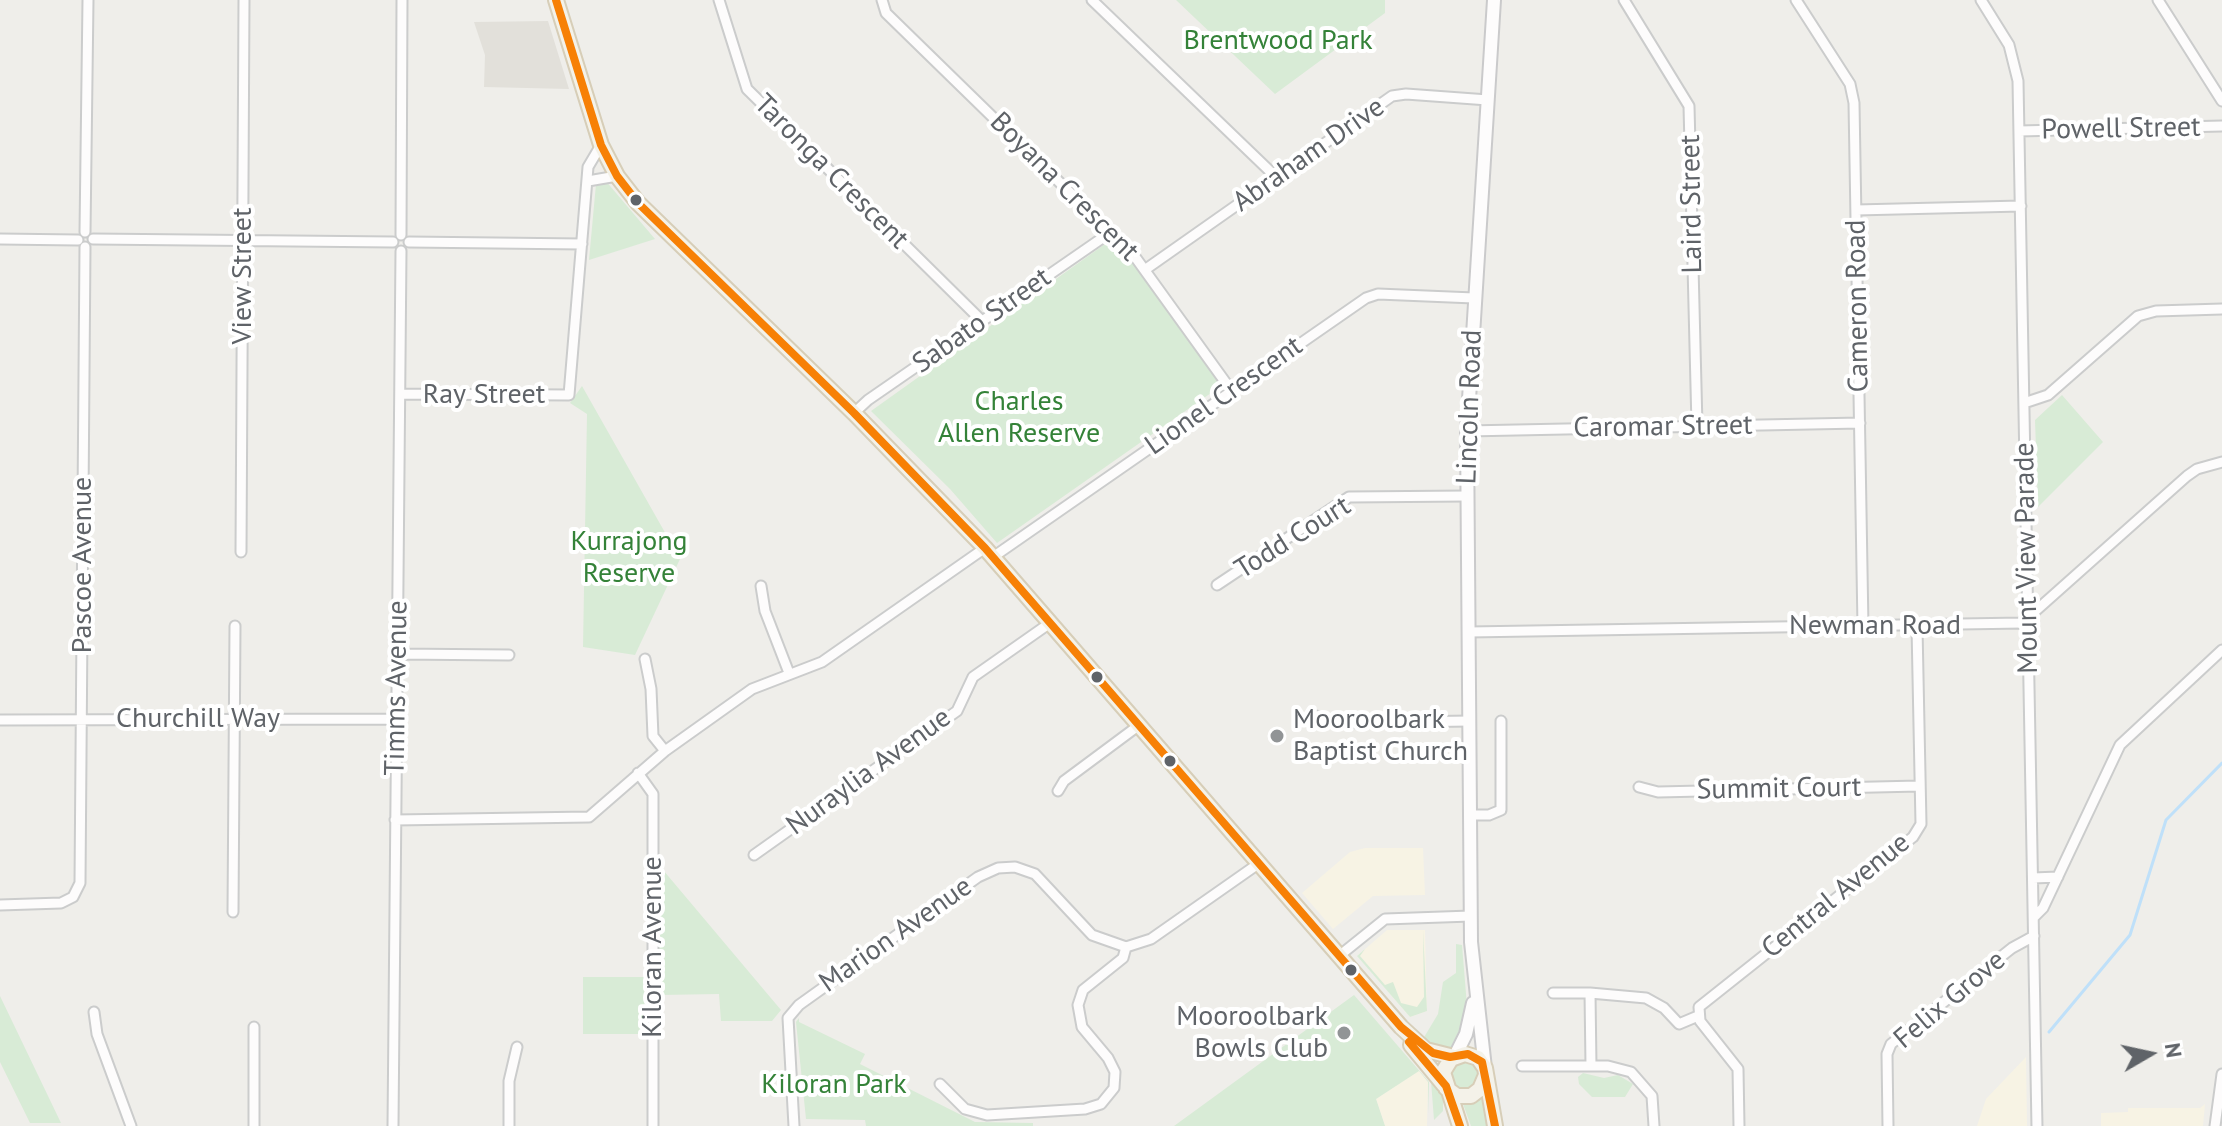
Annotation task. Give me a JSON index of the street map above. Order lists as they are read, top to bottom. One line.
{"streets":{"main road":["Lincoln Road"],"street":["Powell Street","Abraham Drive","Taronga Crescent","Boyana Crescent","Laird Street","View Street","Cameron Road","Sabato Street","Ray Street","Lionel Crescent","Caromar Street","Todd Court","Mount View Parade","Pascoe Avenue","Newman Road","Timms Avenue","Churchill Way","Nuraylia Avenue","Summit Court","Central Avenue","Marion Avenue","Kiloran Avenue","Felix Grove"]},"crossings":[["Powell Street","Mount View Parade"],["Abraham Drive","Boyana Crescent"],["Abraham Drive","Lincoln Road"],["Taronga Crescent","Sabato Street"],["Boyana Crescent","Sabato Street"],["Boyana Crescent","Lionel Crescent"],["Laird Street","Caromar Street"],["Cameron Road","Caromar Street"],["Cameron Road","Newman Road"],["Ray Street","Timms Avenue"],["Lionel Crescent","Lincoln Road"],["Lionel Crescent","Timms Avenue"],["Lionel Crescent","Kiloran Avenue"],["Lincoln Road","Caromar Street"],["Lincoln Road","Todd Court"],["Lincoln Road","Newman Road"],["Mount View Parade","Newman Road"],["Mount View Parade","Felix Grove"],["Pascoe Avenue","Churchill Way"],["Newman Road","Central Avenue"],["Timms Avenue","Churchill Way"],["Summit Court","Central Avenue"]],"parks":["Brentwood Park","Charles Allen Reserve","Kurrajong Reserve","Kiloran Park"],"places":["Mooroolbark Baptist Church","Mooroolbark Bowls Club"],"north":"right"}
